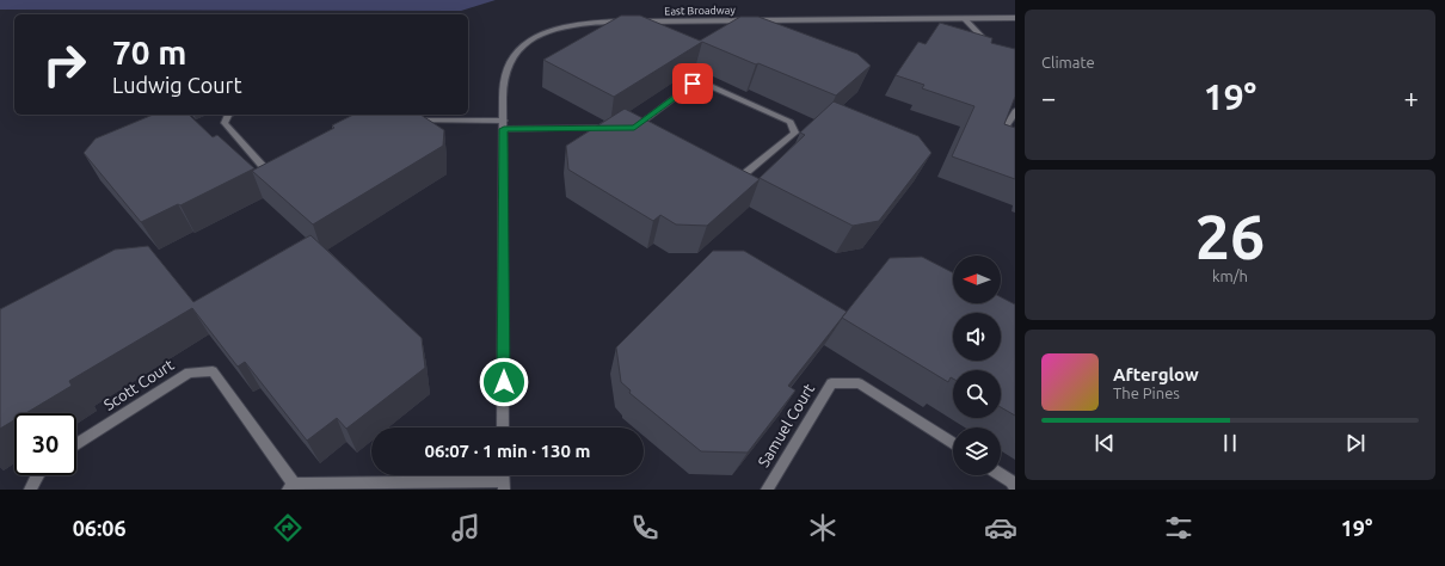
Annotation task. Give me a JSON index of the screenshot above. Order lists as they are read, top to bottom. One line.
{"streets":{"street":["East Broadway","Scott Court","Samuel Court"]},"north":"left","page":{"tile":["Climate",["26","km/h"]],"turn":["70 m","Ludwig Court"],"heat":["−","19°","+"],"song":["Afterglow","The Pines"],"limit":"30","trip":"06:07 · 1 min · 130 m","tabs":["06:06","19°"]}}
